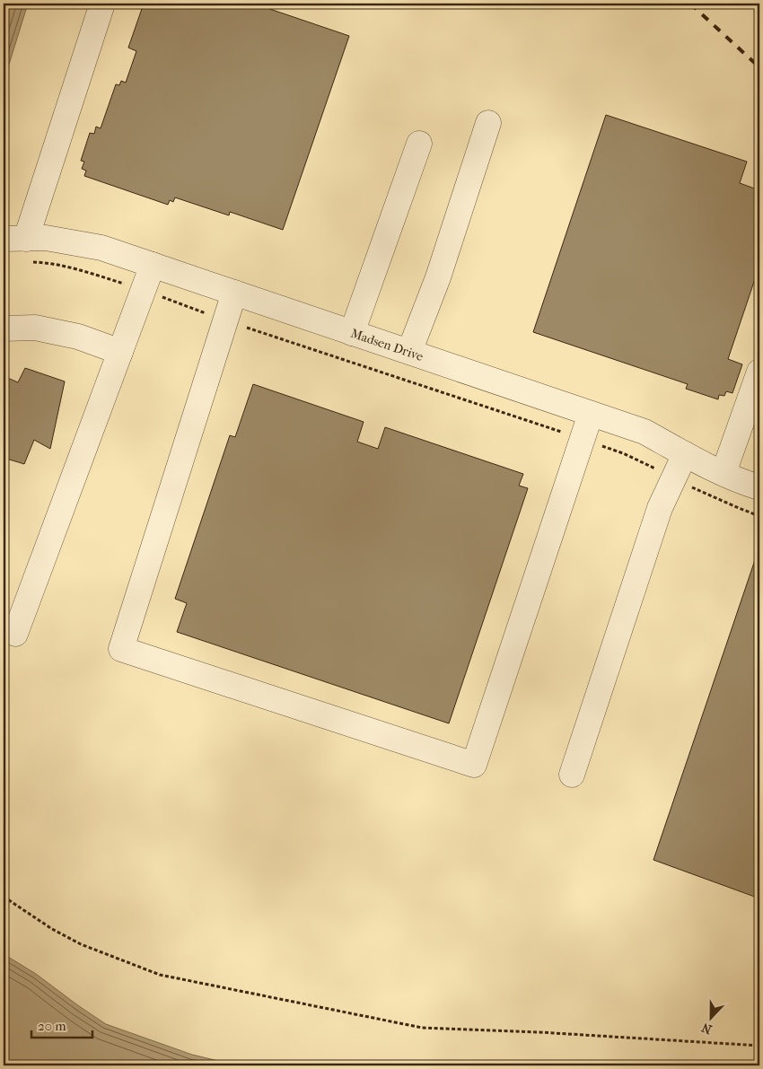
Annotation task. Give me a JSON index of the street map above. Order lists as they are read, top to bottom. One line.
{"streets":{"street":["Madsen Drive"]},"scale_bar":"20 m","north":"bottom"}
